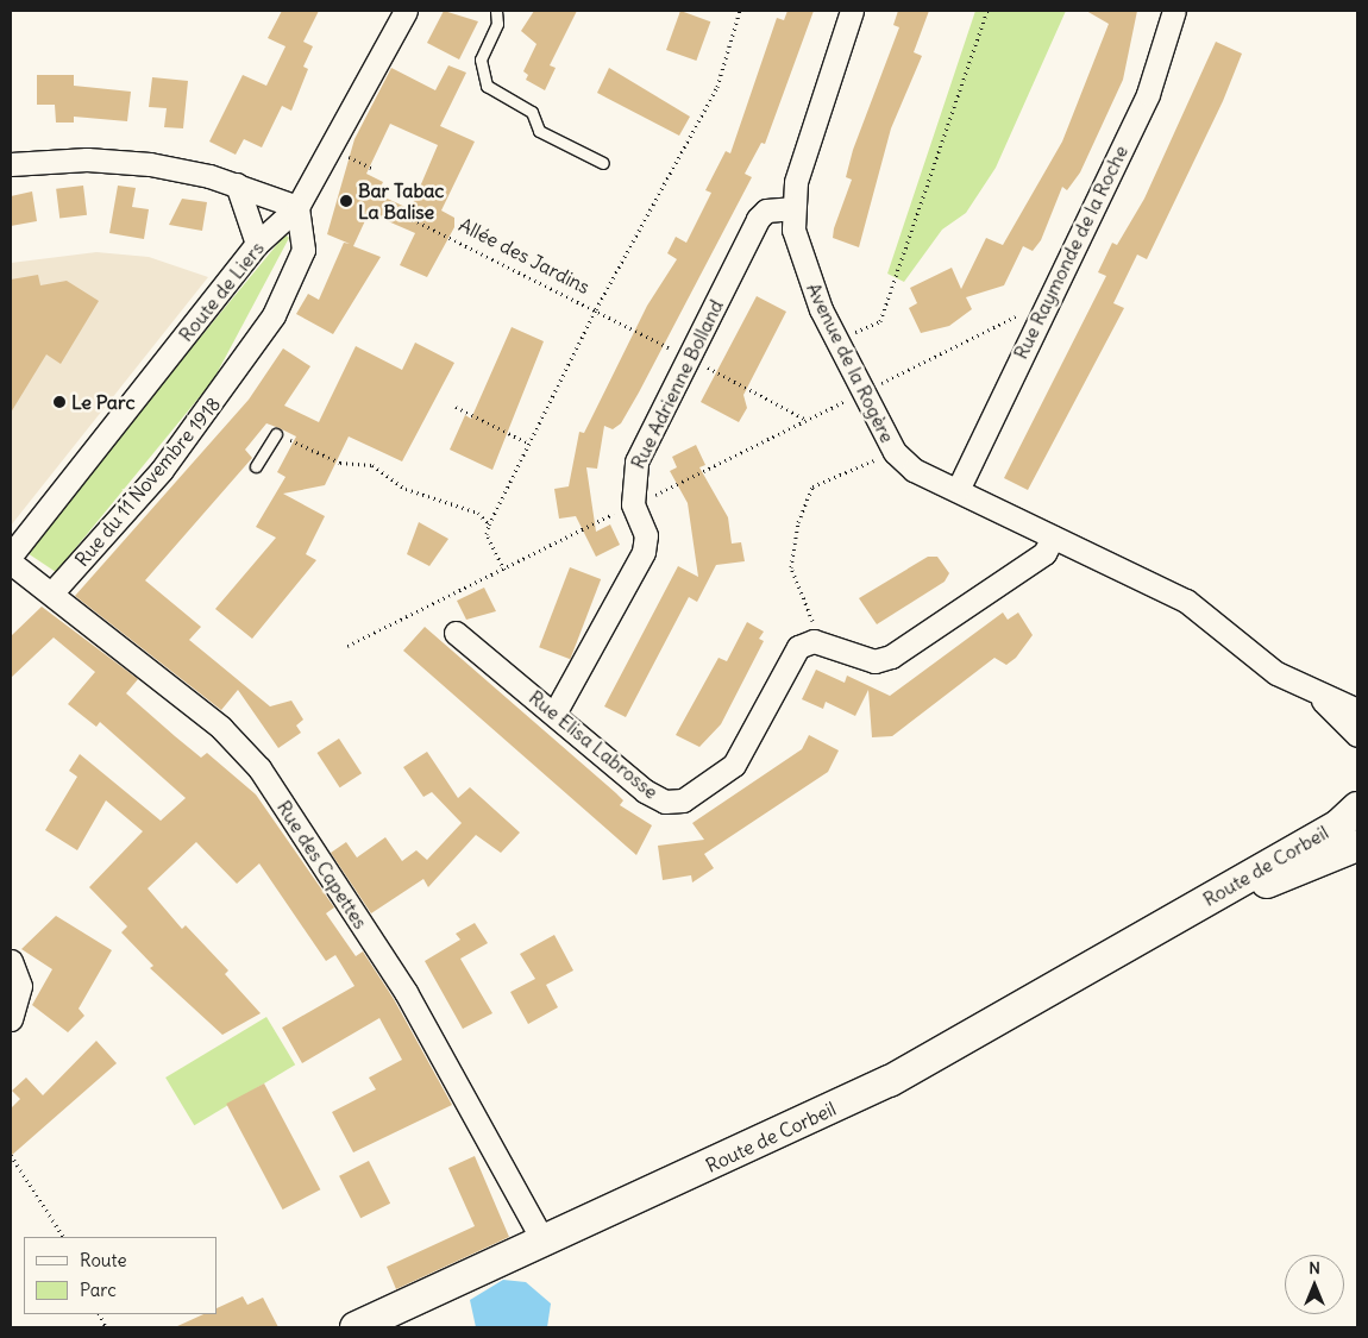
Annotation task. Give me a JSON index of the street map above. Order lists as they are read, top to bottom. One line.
{"streets":{"street":["Rue Raymonde de la Roche","Route de Liers","Avenue de la Rogère","Rue Adrienne Bolland","Rue du 11 Novembre 1918","Rue Elisa Labrosse","Rue des Capettes","Route de Corbeil"],"path":["Allée des Jardins"]},"crossings":[["Rue Raymonde de la Roche","Avenue de la Rogère"],["Route de Liers","Rue du 11 Novembre 1918"],["Avenue de la Rogère","Rue Adrienne Bolland"],["Rue Adrienne Bolland","Rue Elisa Labrosse"],["Rue du 11 Novembre 1918","Rue des Capettes"],["Rue des Capettes","Route de Corbeil"]],"places":["Bar Tabac La Balise","Le Parc"],"legend":["Route","Parc"],"north":"top"}
